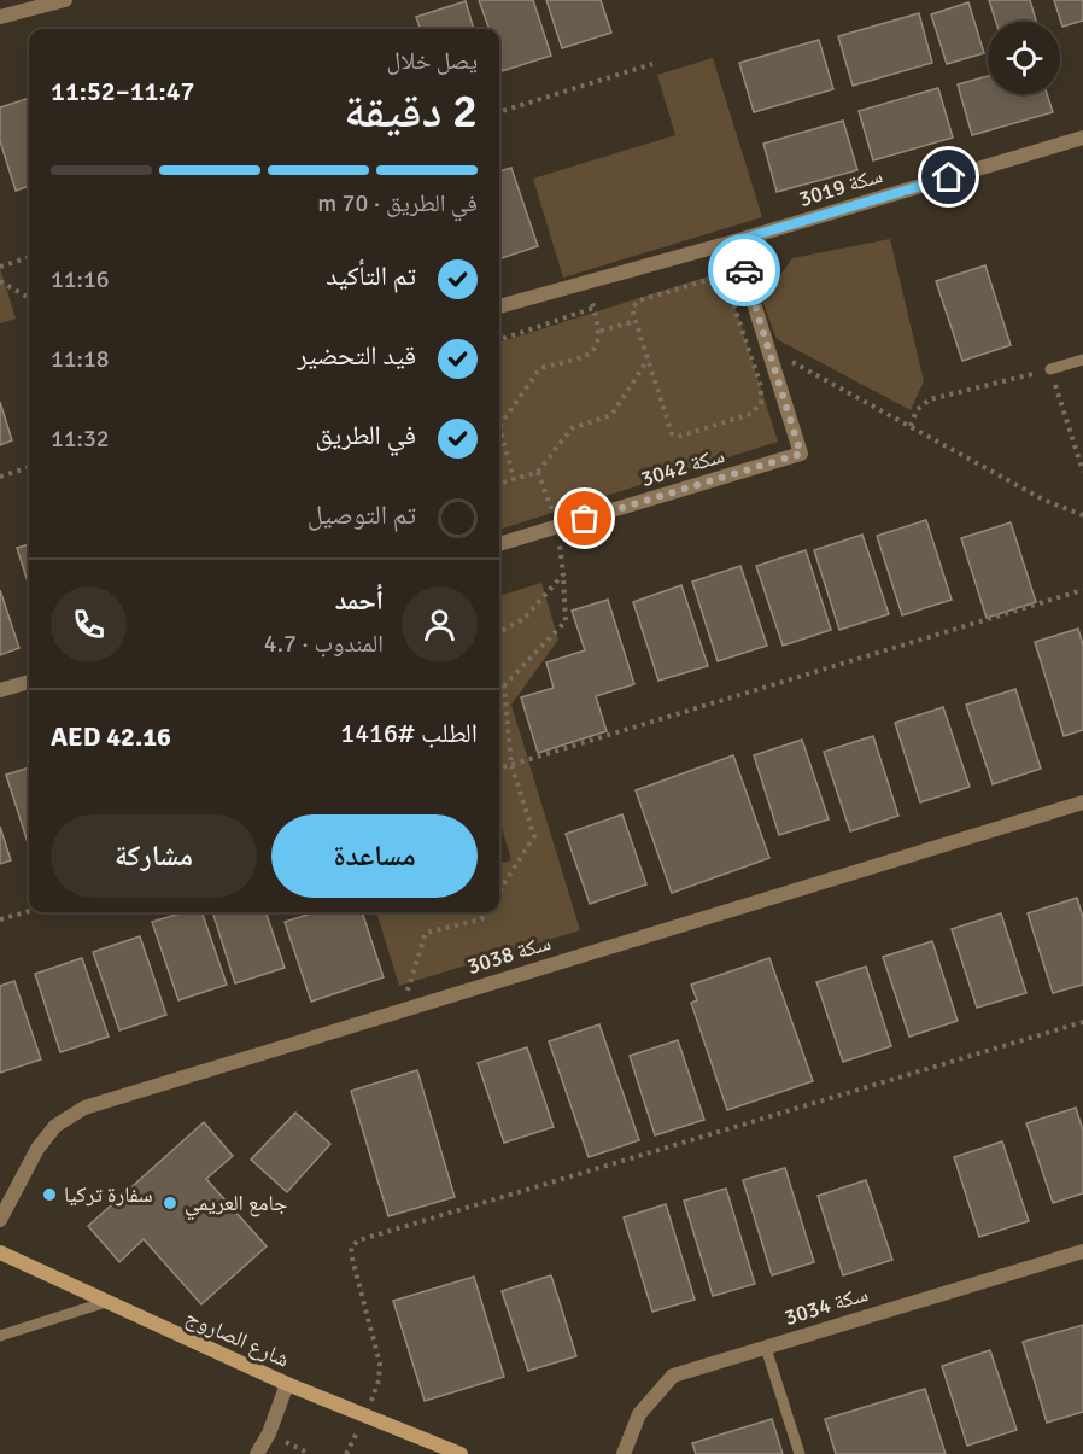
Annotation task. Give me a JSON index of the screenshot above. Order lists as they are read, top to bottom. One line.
{"streets":{"main road":["شارع الصاروج"],"street":["سكة 3019","سكة 3042","سكة 3038","سكة 3034"]},"places":["سفارة تركيا","جامع العريمي"],"page":{"heading":["2 دقيقة","يصل خلال","11:47–11:52"],"panel":["أحمد","المندوب · 4.7","الطلب #1416","AED 42.16"],"bar":"في الطريق · 70 m","list":[["تم التأكيد","11:16"],["قيد التحضير","11:18"],["في الطريق","11:32"],"تم التوصيل"],"buttons":["مساعدة","مشاركة"]}}
